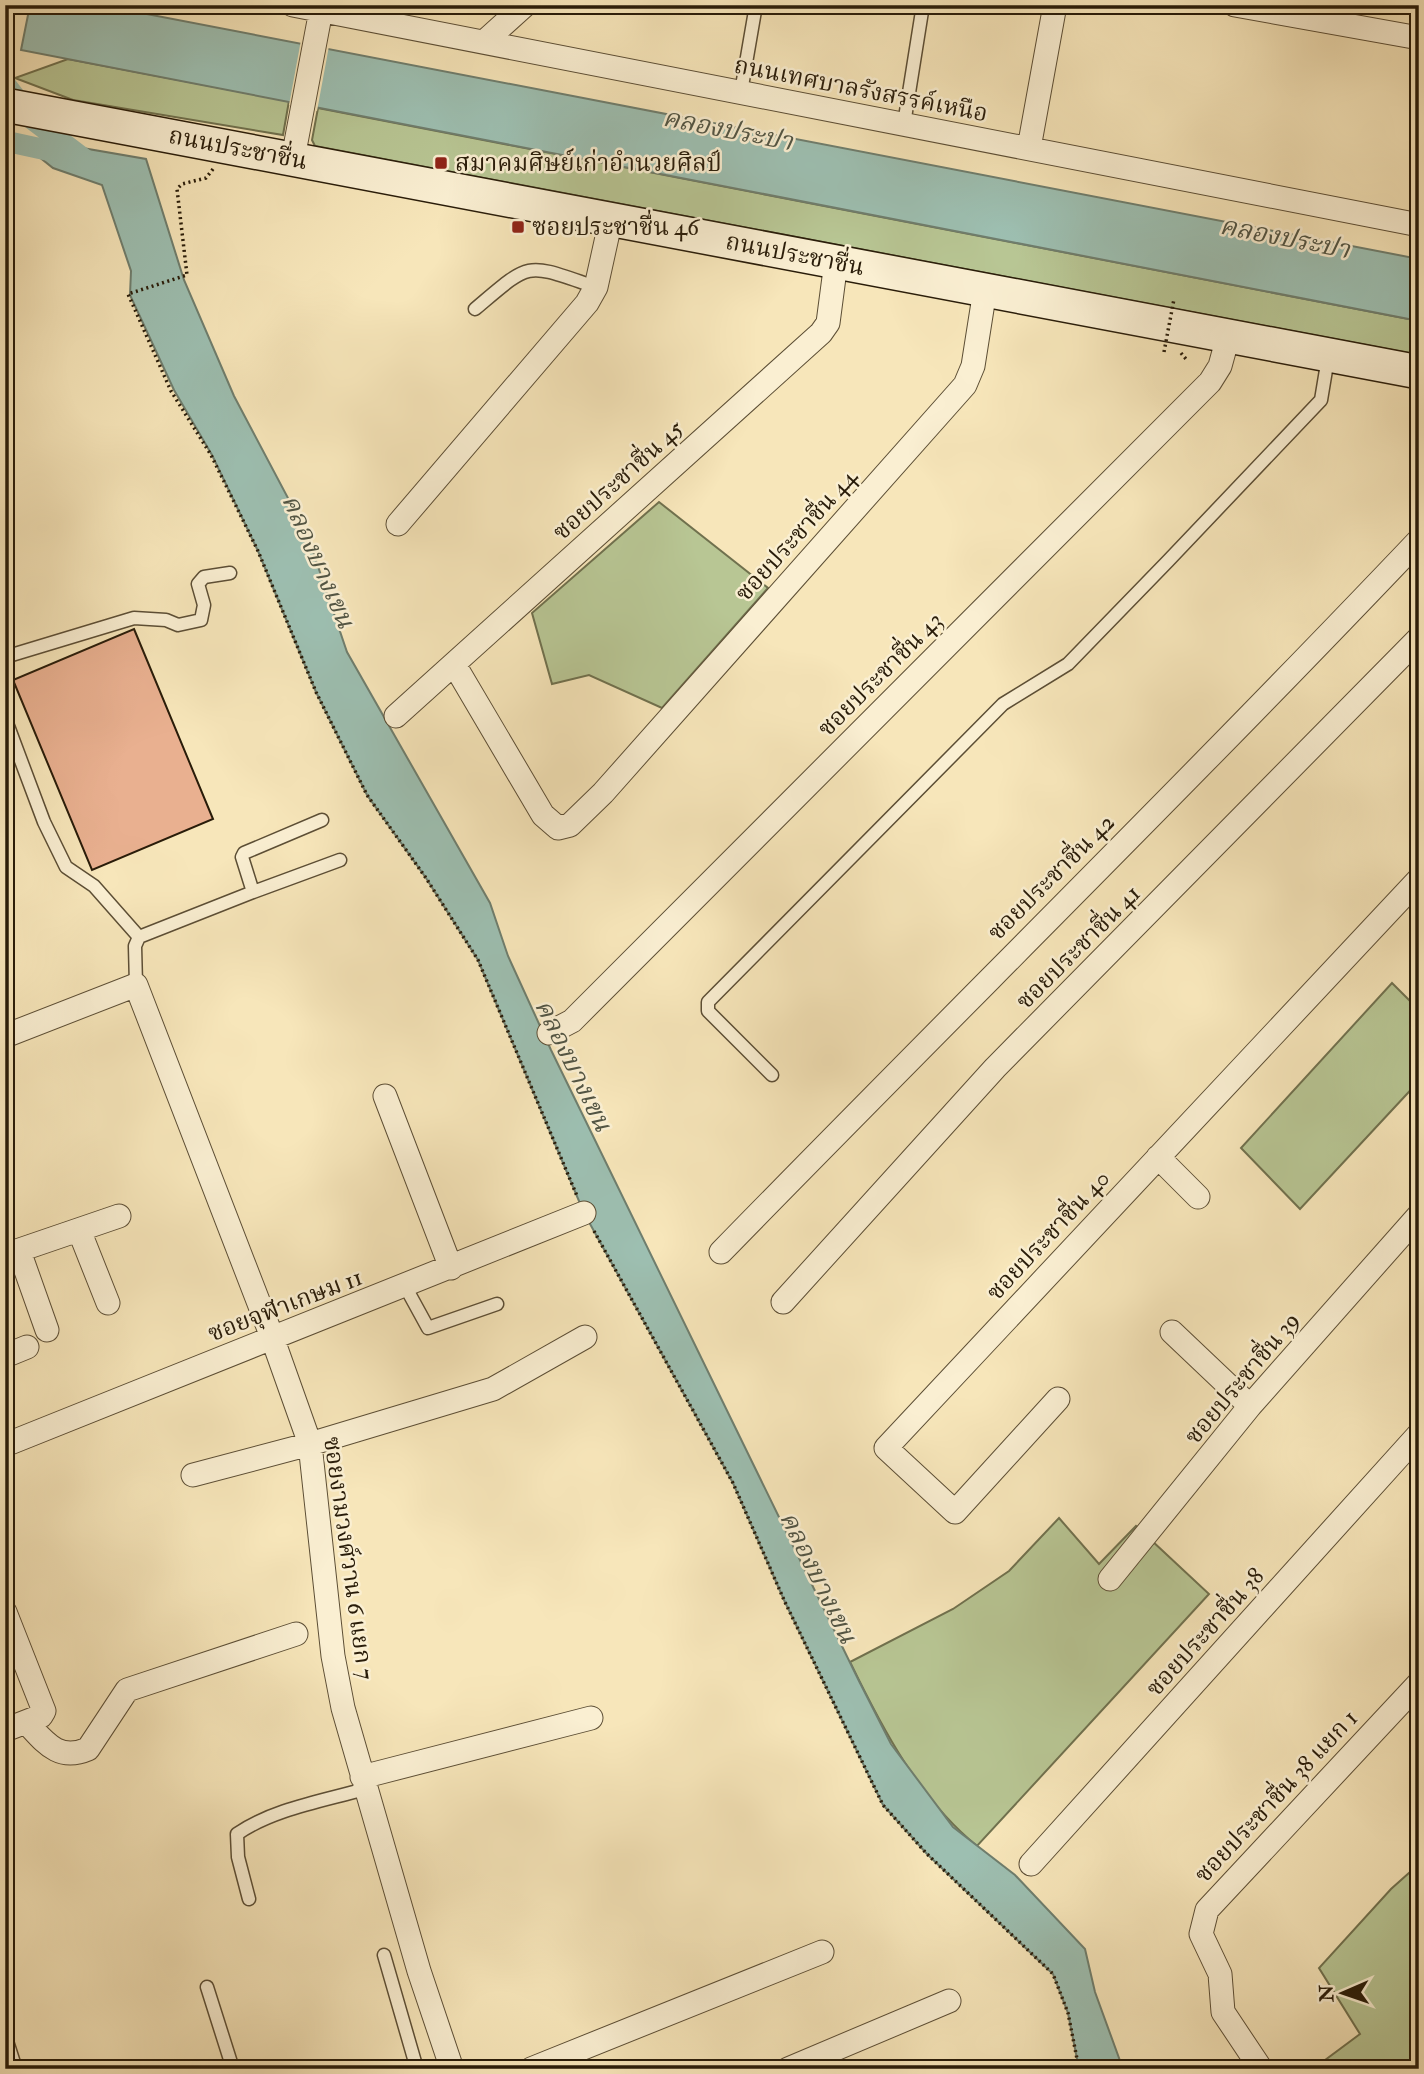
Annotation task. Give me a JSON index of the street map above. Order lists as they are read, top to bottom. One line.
{"streets":{"main road":["ถนนประชาชื่น"],"street":["ถนนเทศบาลรังสรรค์เหนือ","ซอยประชาชื่น 45","ซอยประชาชื่น 44","ซอยประชาชื่น 43","ซอยประชาชื่น 42","ซอยประชาชื่น 41","ซอยประชาชื่น 40","ซอยจุฬาเกษม 11","ซอยประชาชื่น 39","ซอยงามวงศ์วาน 6 แยก 7","ซอยประชาชื่น 38","ซอยประชาชื่น 38 แยก 1"]},"crossings":[["ถนนประชาชื่น","ซอยประชาชื่น 45"],["ถนนประชาชื่น","ซอยประชาชื่น 44"],["ถนนประชาชื่น","ซอยประชาชื่น 43"],["ซอยประชาชื่น 45","ซอยประชาชื่น 44"],["ซอยจุฬาเกษม 11","ซอยงามวงศ์วาน 6 แยก 7"]],"water":["คลองประปา","คลองบางเขน"],"places":{"transit":["สมาคมศิษย์เก่าอํานวยศิลป์","ซอยประชาชื่น 46"]},"north":"left"}
